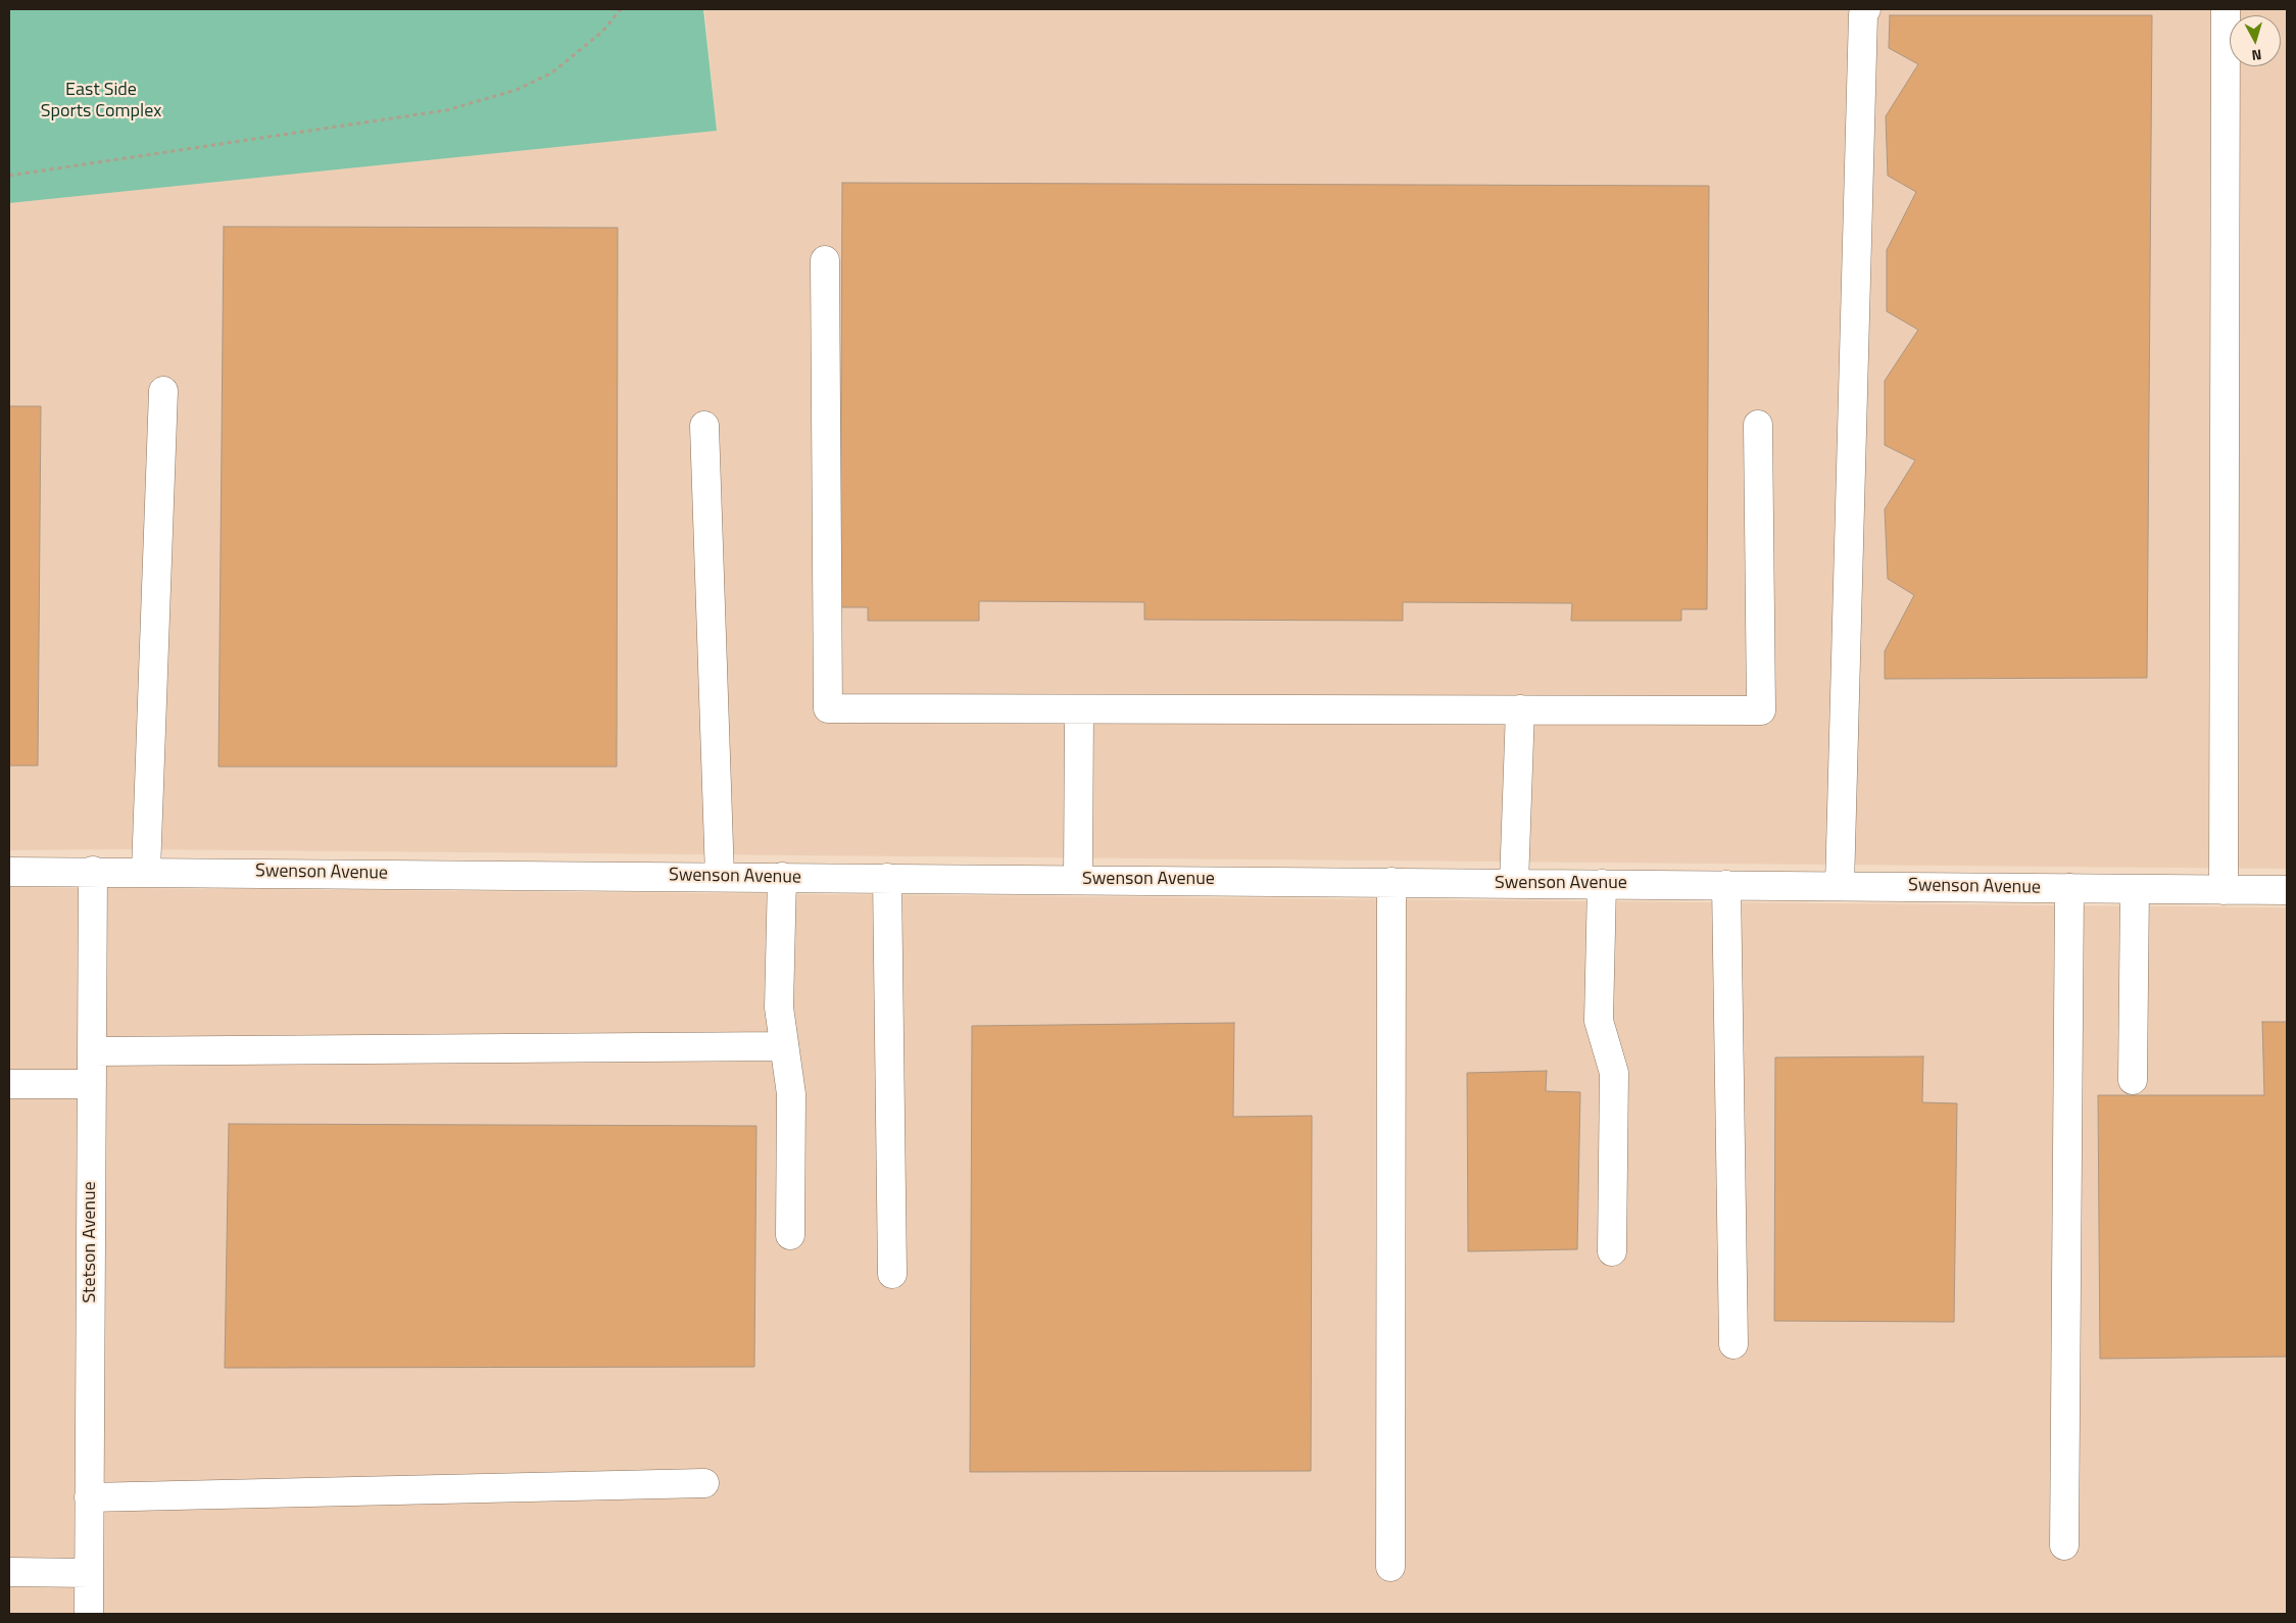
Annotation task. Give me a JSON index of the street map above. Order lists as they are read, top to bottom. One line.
{"streets":{"street":["Swenson Avenue","Stetson Avenue"]},"crossings":[["Swenson Avenue","Stetson Avenue"]],"parks":["East Side Sports Complex"],"north":"bottom"}
